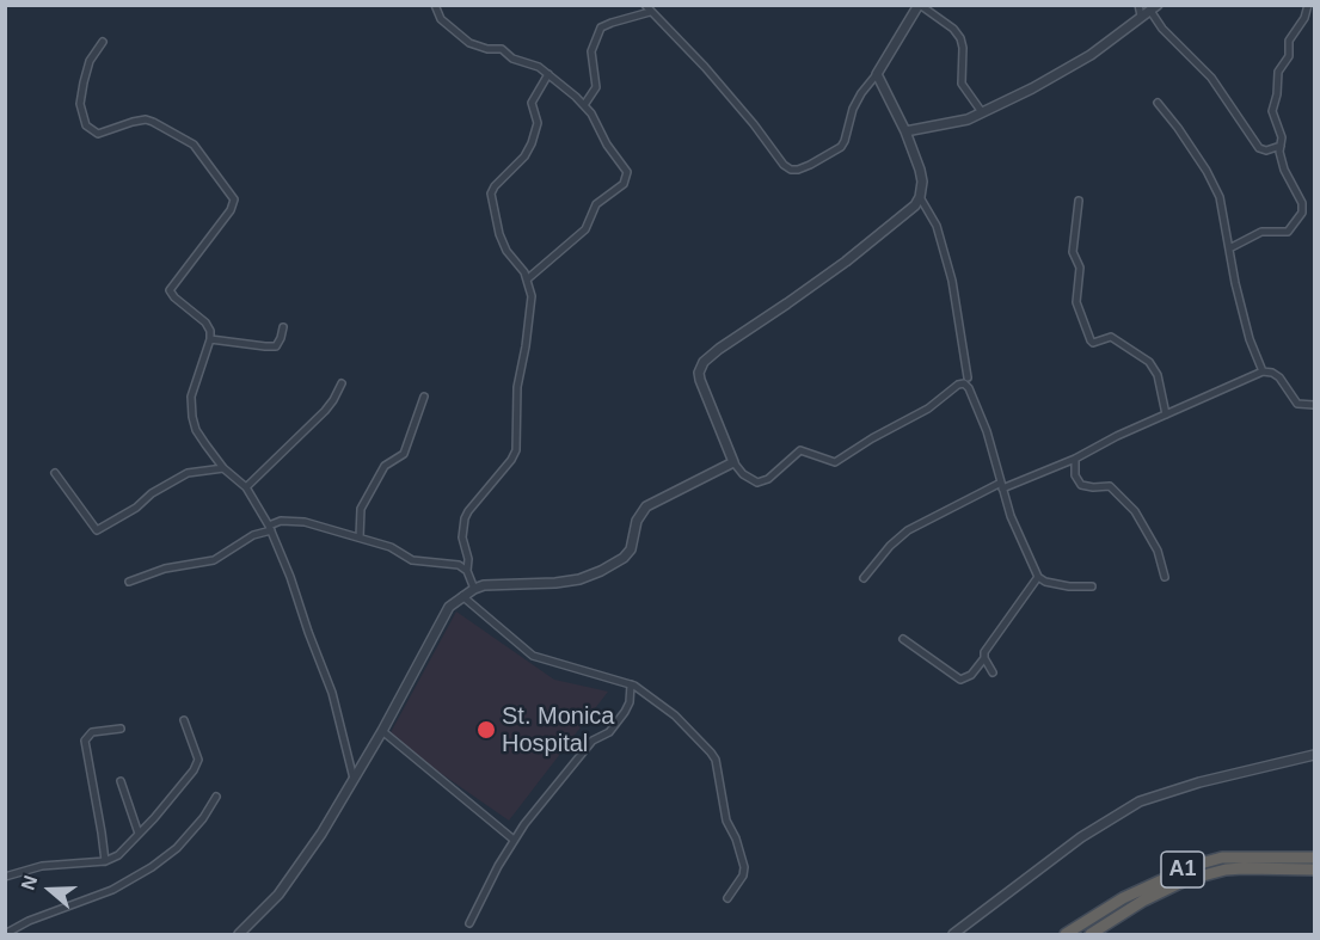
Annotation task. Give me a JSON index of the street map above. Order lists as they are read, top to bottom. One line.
{"streets":{"highway":["A1"]},"places":["St. Monica Hospital"],"north":"left"}
